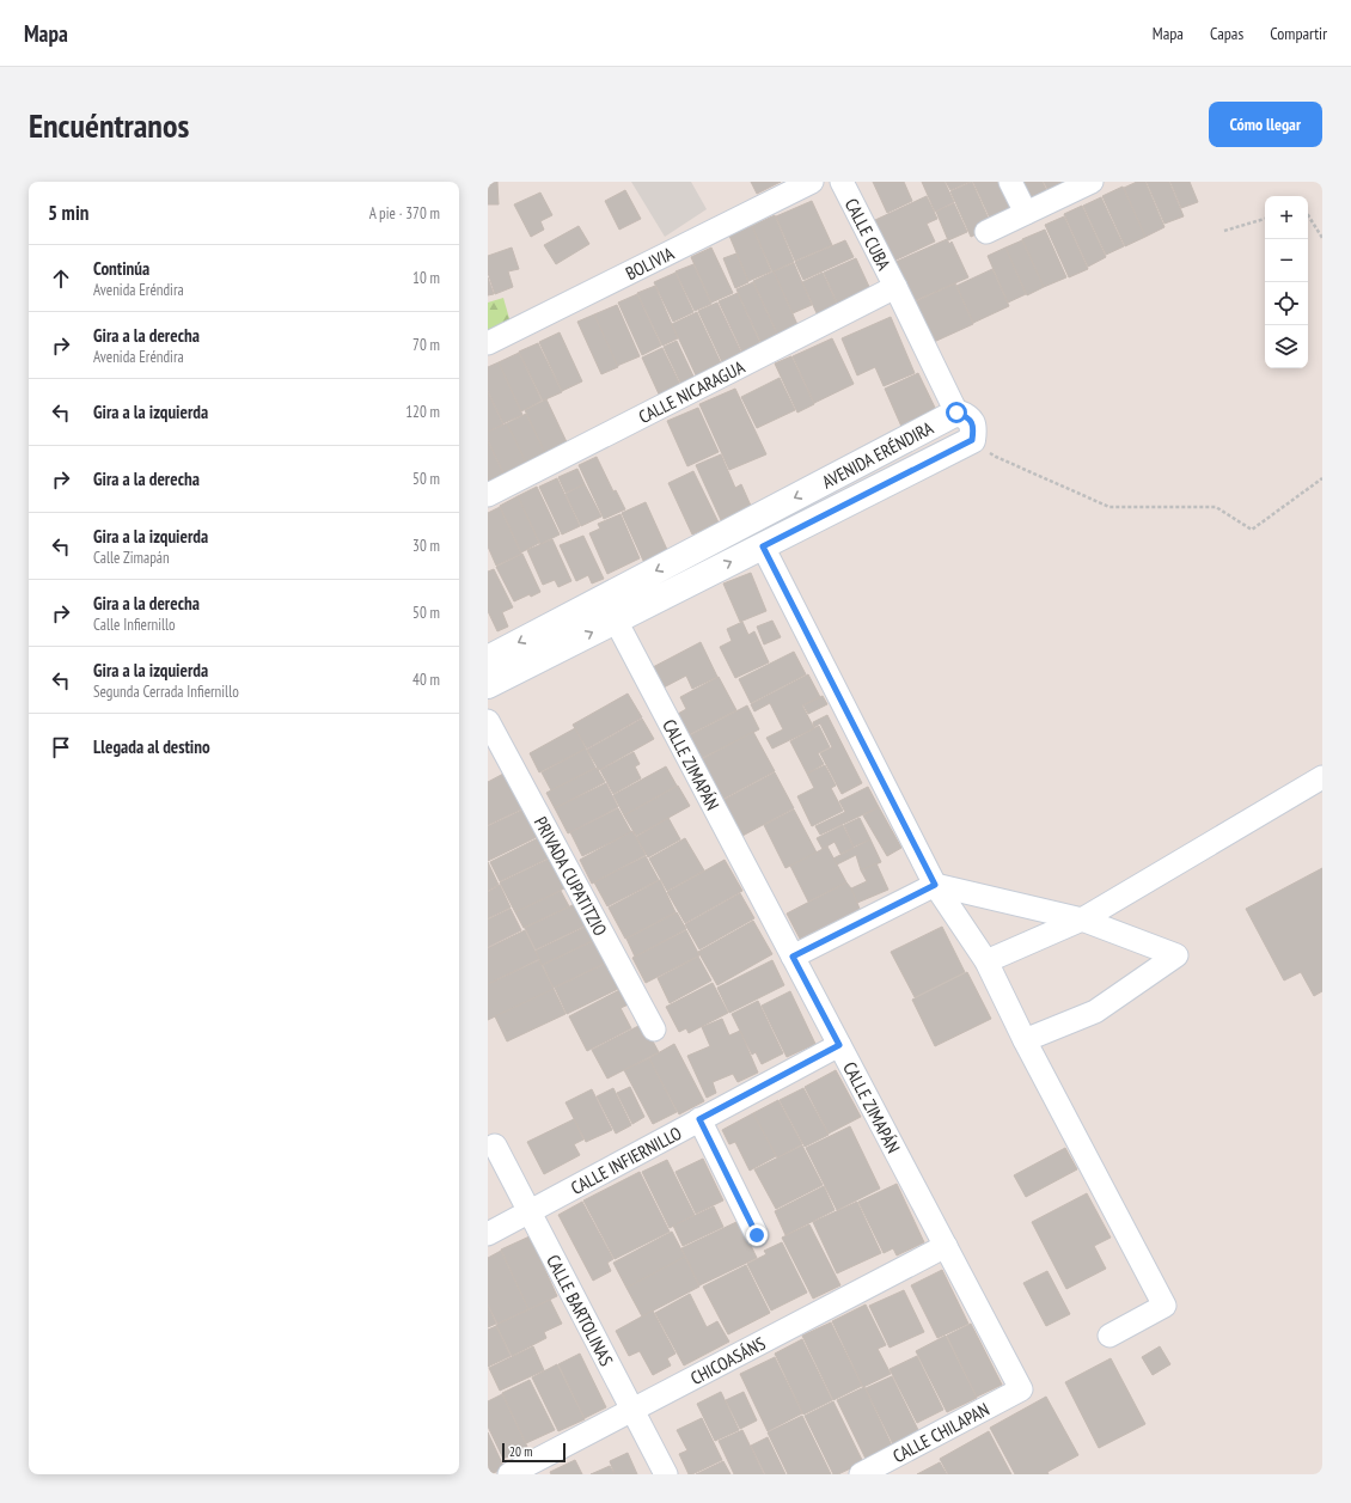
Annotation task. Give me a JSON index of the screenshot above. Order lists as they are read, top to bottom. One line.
{"streets":{"street":["CALLE CUBA","BOLIVIA","CALLE NICARAGUA","AVENIDA ERÉNDIRA","CALLE ZIMAPÁN","PRIVADA CUPATITZIO","CALLE INFIERNILLO","CALLE BARTOLINAS","CHICOASÁNS","CALLE CHILAPAN"]},"crossings":[["CALLE CUBA","CALLE NICARAGUA"],["CALLE CUBA","AVENIDA ERÉNDIRA"],["AVENIDA ERÉNDIRA","CALLE ZIMAPÁN"],["CALLE ZIMAPÁN","CALLE INFIERNILLO"],["CALLE ZIMAPÁN","CHICOASÁNS"],["CALLE ZIMAPÁN","CALLE CHILAPAN"],["CALLE INFIERNILLO","CALLE BARTOLINAS"],["CALLE BARTOLINAS","CHICOASÁNS"]],"scale_bar":"20 m","page":{"header":"Mapa","nav":["Mapa","Capas","Compartir"],"buttons":"Cómo llegar","title":"Encuéntranos","heading":["5 min","A pie · 370 m"],"map_buttons":["+","−"],"list":[["Continúa","Avenida Eréndira","10 m"],["Gira a la derecha","Avenida Eréndira","70 m"],["Gira a la izquierda","120 m"],["Gira a la derecha","50 m"],["Gira a la izquierda","Calle Zimapán","30 m"],["Gira a la derecha","Calle Infiernillo","50 m"],["Gira a la izquierda","Segunda Cerrada Infiernillo","40 m"],"Llegada al destino"],"scale":"20 m"}}
